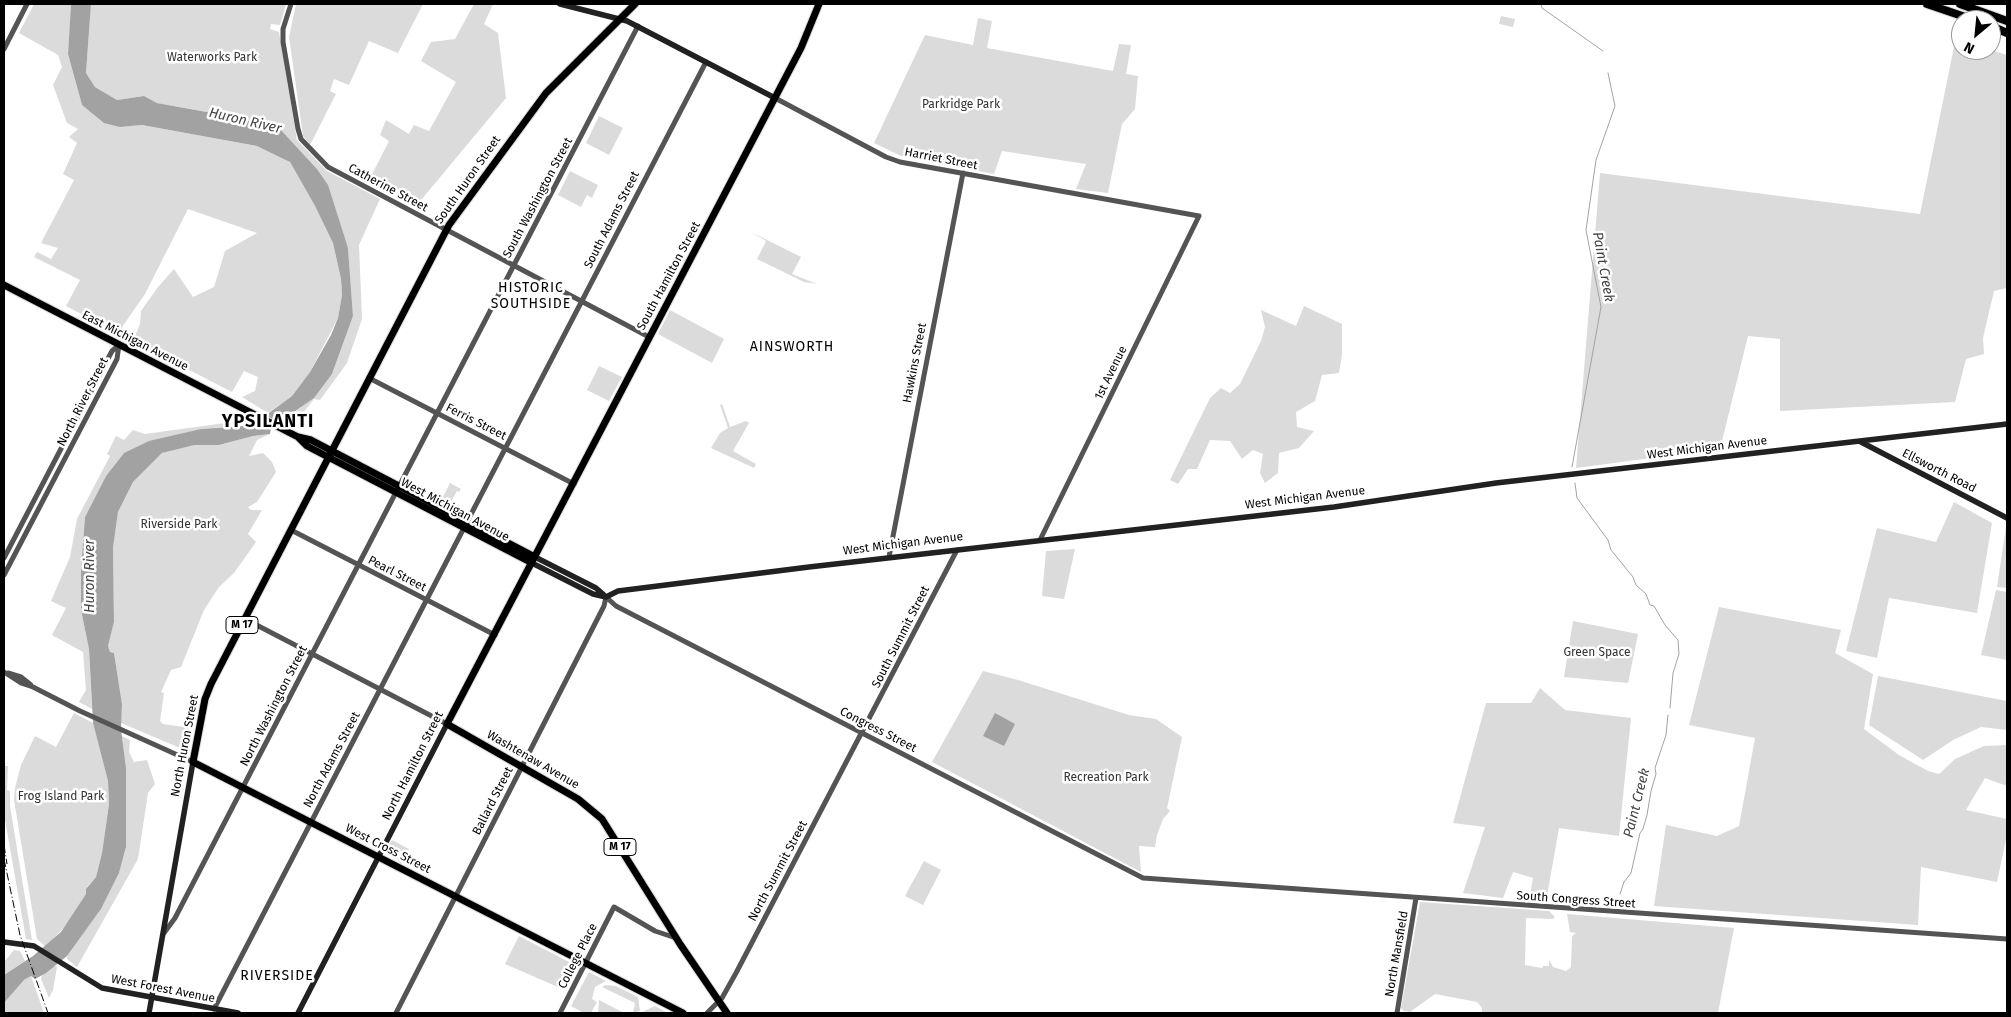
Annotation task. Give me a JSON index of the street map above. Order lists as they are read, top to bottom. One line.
{"streets":{"main road":["Harriet Street","South Huron Street","South Hamilton Street","East Michigan Avenue","West Michigan Avenue","Ellsworth Road","M 17","North Huron Street","Washtenaw Avenue","North Hamilton Street","West Cross Street","West Forest Avenue"],"street":["Catherine Street","South Washington Street","South Adams Street","Hawkins Street","1st Avenue","North River Street","Ferris Street","Pearl Street","South Summit Street","North Washington Street","Congress Street","North Adams Street","Ballard Street","North Summit Street","South Congress Street","North Mansfield","College Place"]},"crossings":[["Harriet Street","South Huron Street"],["Harriet Street","South Washington Street"],["Harriet Street","South Adams Street"],["Harriet Street","South Hamilton Street"],["Harriet Street","Hawkins Street"],["Harriet Street","1st Avenue"],["South Huron Street","Catherine Street"],["South Huron Street","Ferris Street"],["South Huron Street","West Michigan Avenue"],["South Huron Street","North Huron Street"],["Catherine Street","South Washington Street"],["Catherine Street","South Adams Street"],["Catherine Street","South Hamilton Street"],["South Washington Street","Ferris Street"],["South Washington Street","West Michigan Avenue"],["South Washington Street","North Washington Street"],["South Adams Street","Ferris Street"],["South Adams Street","West Michigan Avenue"],["South Adams Street","North Adams Street"],["South Hamilton Street","Ferris Street"],["South Hamilton Street","West Michigan Avenue"],["South Hamilton Street","North Hamilton Street"],["East Michigan Avenue","North River Street"],["East Michigan Avenue","West Michigan Avenue"],["Hawkins Street","West Michigan Avenue"],["1st Avenue","West Michigan Avenue"],["West Michigan Avenue","Ellsworth Road"],["West Michigan Avenue","South Summit Street"],["West Michigan Avenue","North Washington Street"],["West Michigan Avenue","Congress Street"],["West Michigan Avenue","North Huron Street"],["West Michigan Avenue","North Adams Street"],["West Michigan Avenue","North Hamilton Street"],["West Michigan Avenue","Ballard Street"],["Pearl Street","North Washington Street"],["Pearl Street","North Huron Street"],["Pearl Street","North Adams Street"],["Pearl Street","North Hamilton Street"],["South Summit Street","Congress Street"],["South Summit Street","North Summit Street"],["North Washington Street","North Huron Street"],["North Washington Street","Washtenaw Avenue"],["North Washington Street","West Cross Street"],["Congress Street","Ballard Street"],["Congress Street","North Summit Street"],["Congress Street","South Congress Street"],["North Huron Street","Washtenaw Avenue"],["North Huron Street","West Cross Street"],["North Huron Street","West Forest Avenue"],["North Adams Street","Washtenaw Avenue"],["North Adams Street","West Cross Street"],["North Adams Street","West Forest Avenue"],["Washtenaw Avenue","North Hamilton Street"],["Washtenaw Avenue","Ballard Street"],["Washtenaw Avenue","North Summit Street"],["Washtenaw Avenue","College Place"],["North Hamilton Street","West Cross Street"],["Ballard Street","West Cross Street"],["West Cross Street","College Place"],["South Congress Street","North Mansfield"]],"districts":["HISTORIC SOUTHSIDE","AINSWORTH","YPSILANTI","RIVERSIDE"],"water":["Huron River","Paint Creek"],"parks":["Waterworks Park","Parkridge Park","Riverside Park","Green Space","Recreation Park","Frog Island Park"],"north":"bottom left"}
